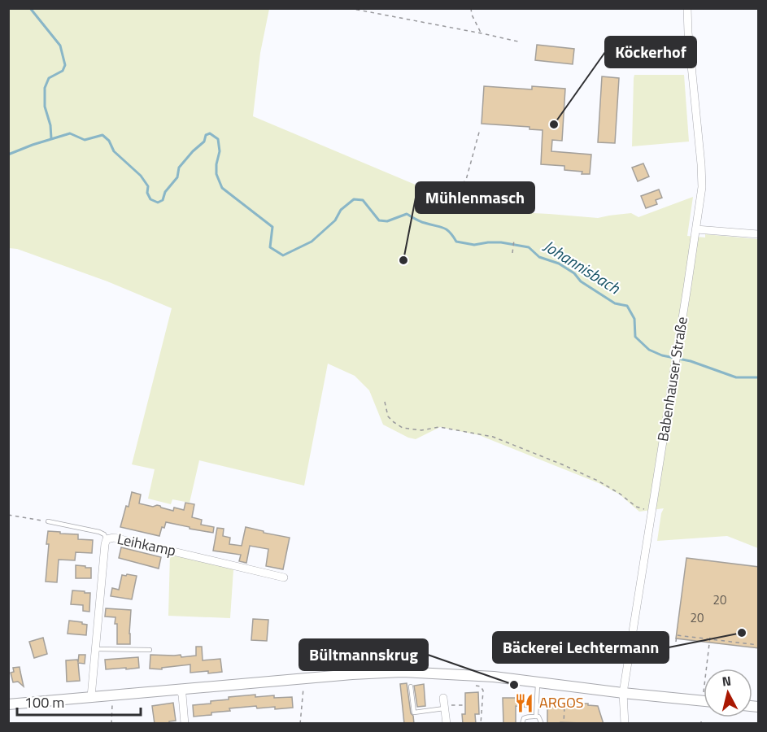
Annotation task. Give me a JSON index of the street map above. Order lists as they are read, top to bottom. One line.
{"streets":{"street":["Babenhauser Straße","Leihkamp"]},"water":["Johannisbach"],"places":{"other":["Köckerhof","Mühlenmasch","Bäckerei Lechtermann","Bültmannskrug"],"restaurant":["ARGOS"]},"house_numbers":["20","20"],"scale_bar":"100 m","north":"top"}
